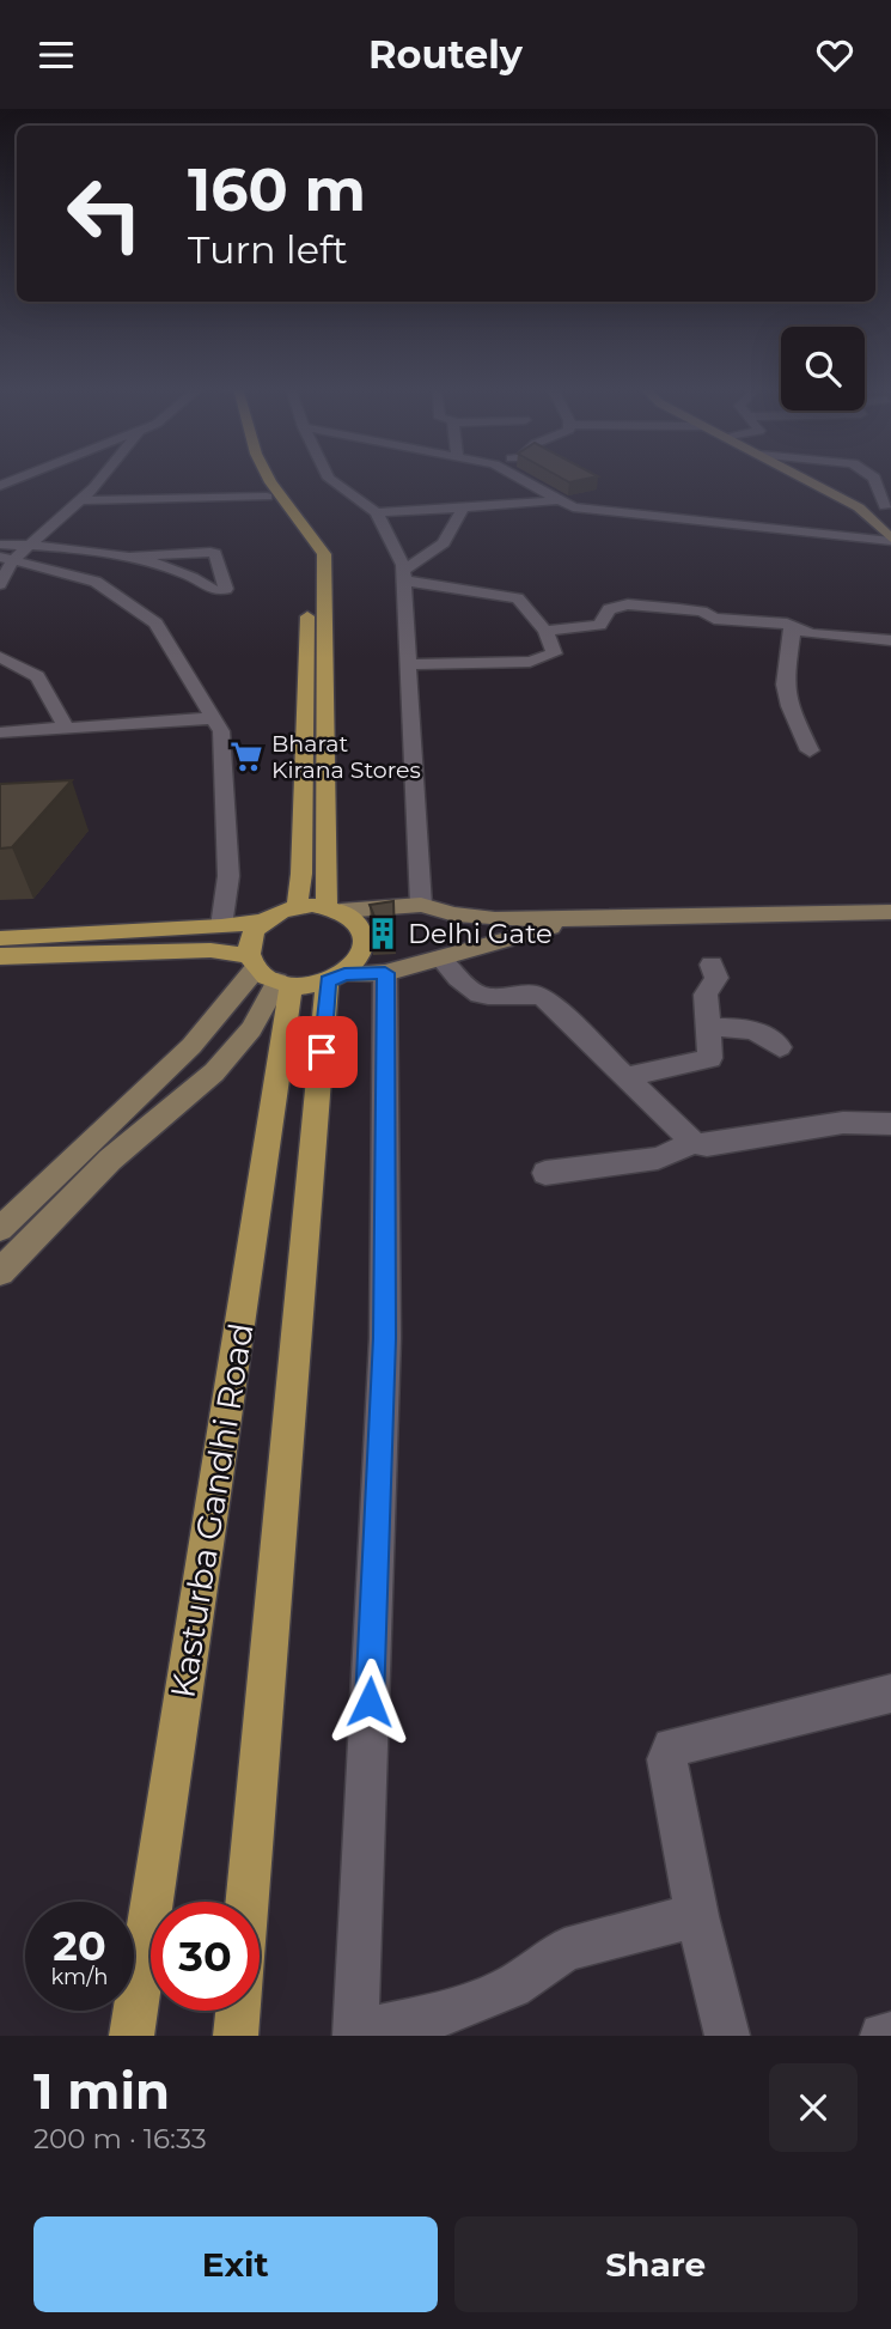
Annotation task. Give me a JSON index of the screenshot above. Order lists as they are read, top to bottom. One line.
{"streets":{"main road":["Kasturba Gandhi Road"]},"places":{"supermarket":["Bharat Kirana Stores"],"building":["Delhi Gate"]},"page":{"header":"Routely","turn":["160 m","Turn left"],"speed":"20 km/h","limit":"30","heading":["1 min","200 m · 16:33"],"buttons":["Exit","Share"]}}
